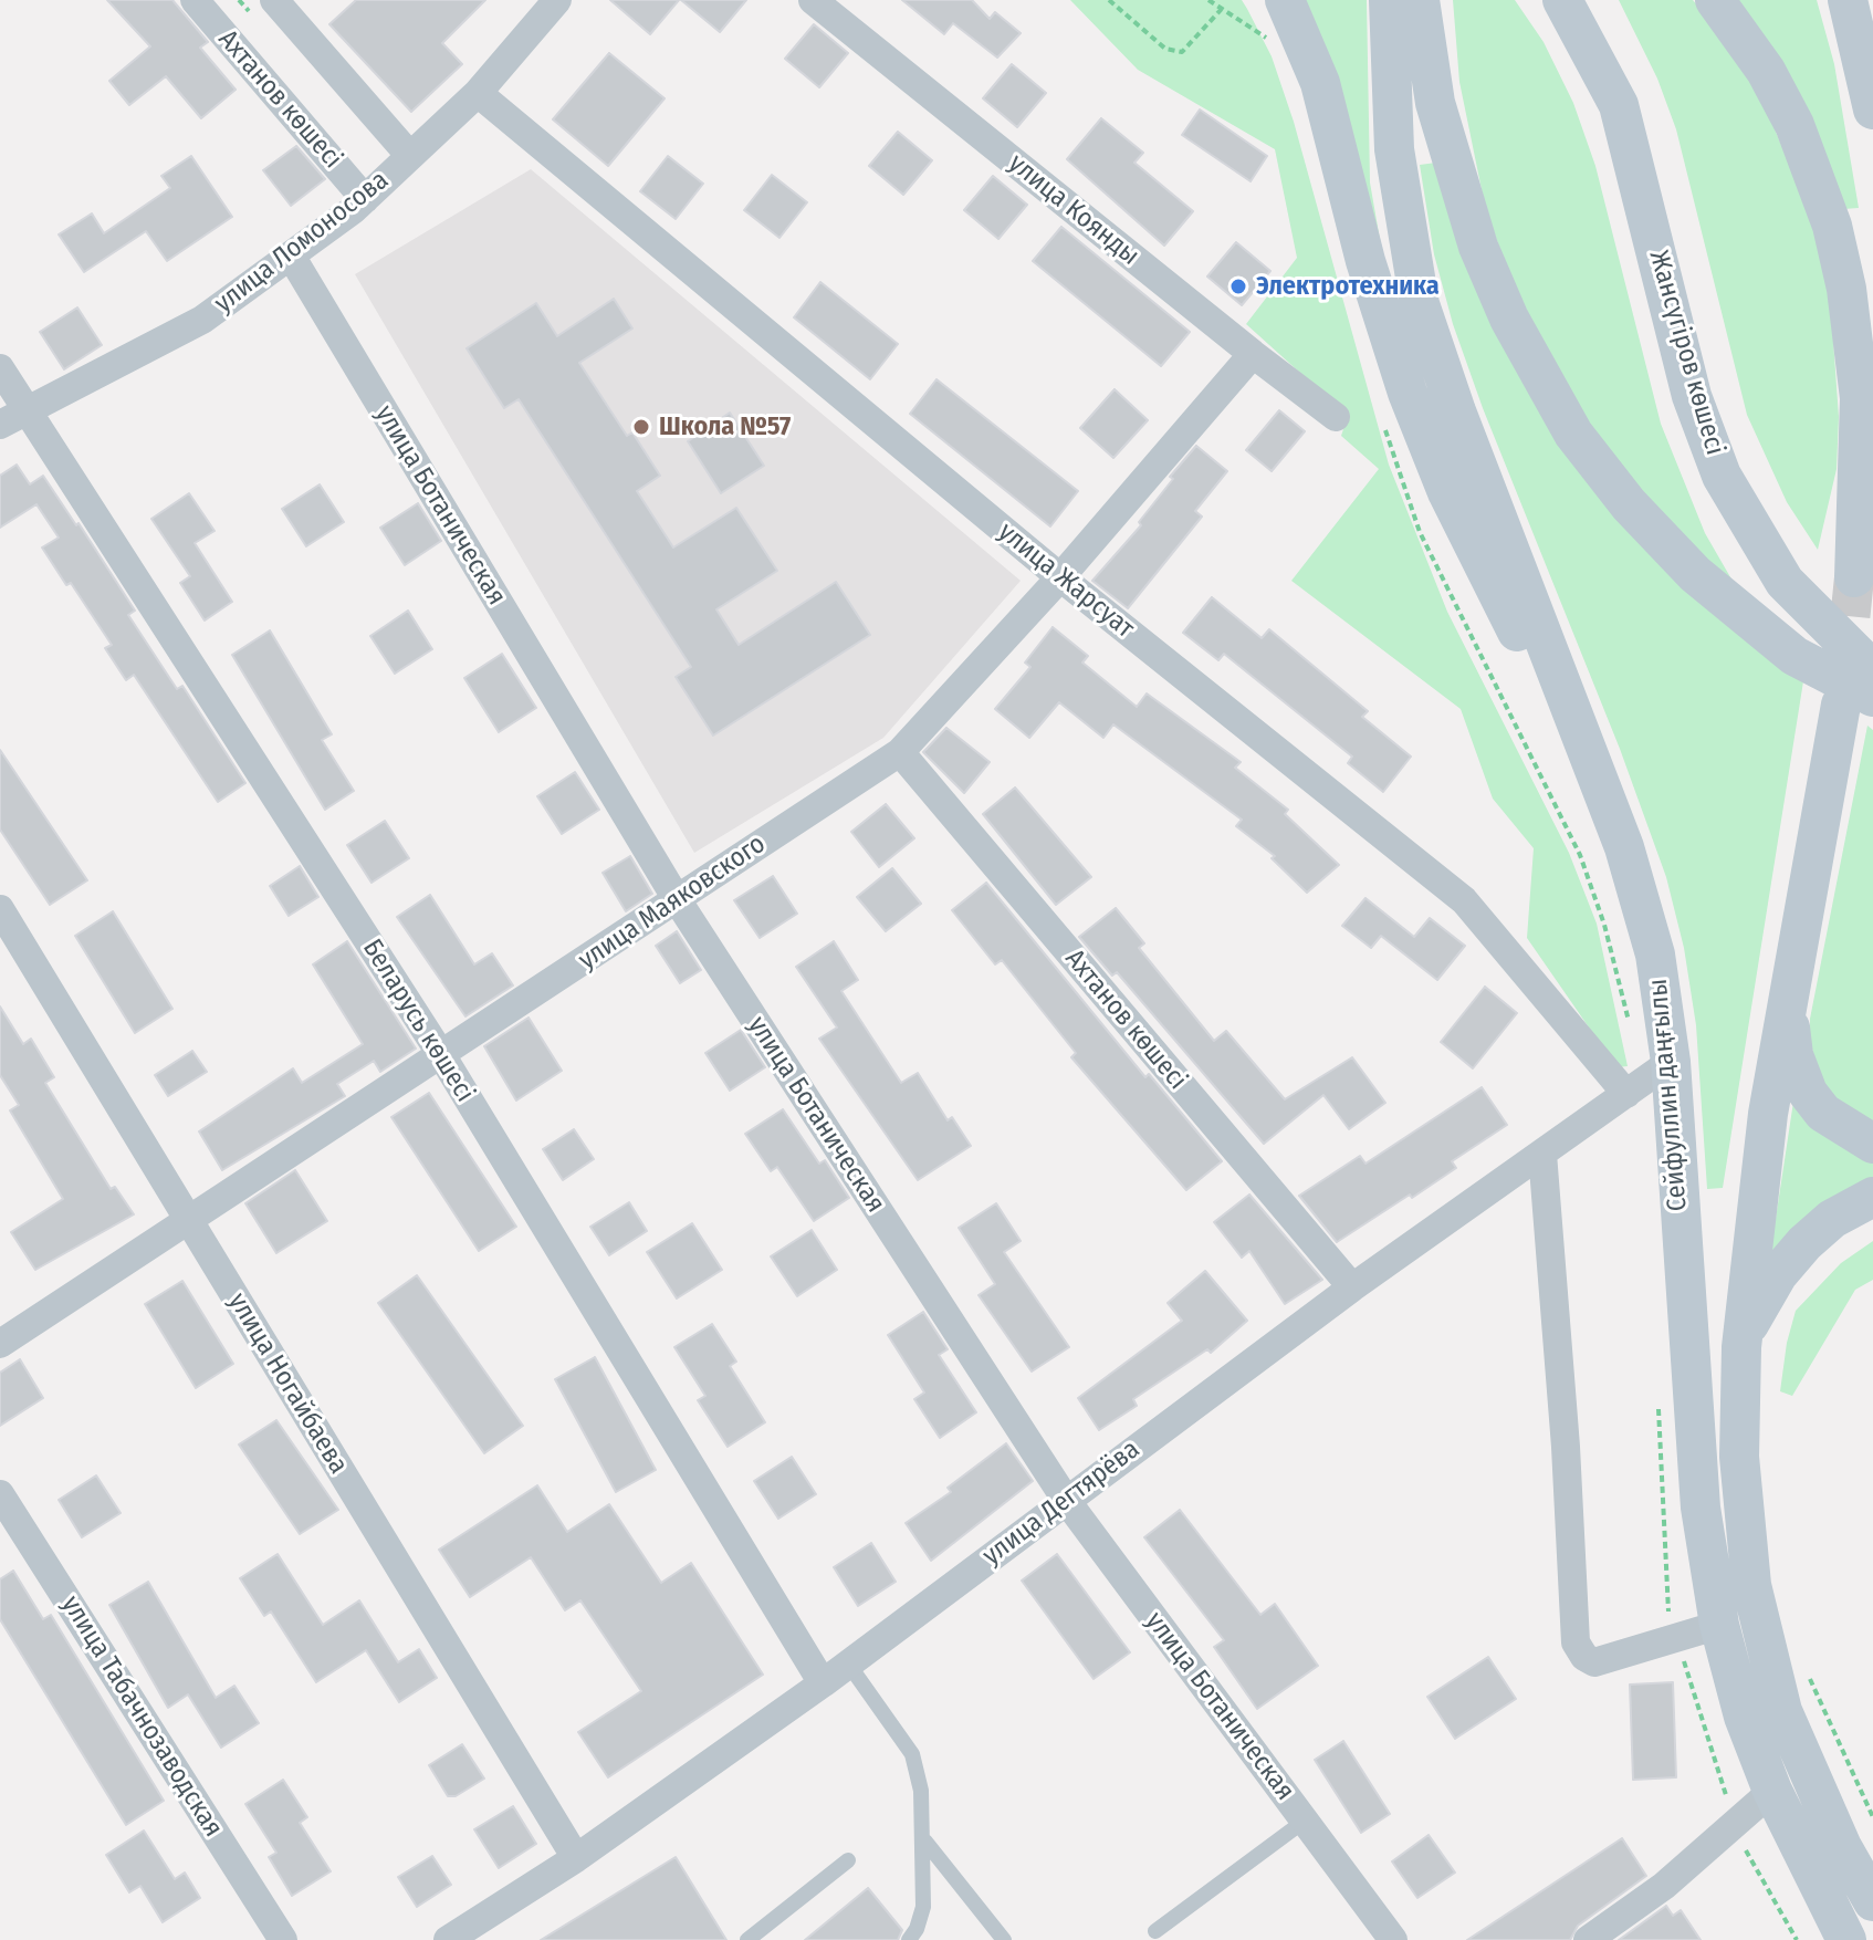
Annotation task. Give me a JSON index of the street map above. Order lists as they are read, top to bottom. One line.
{"streets":{"main road":["Жансүгіров көшесі","Сейфуллин даңғылы"],"street":["Ахтанов көшесі","улица Коянды","улица Ломоносова","улица Ботаническая","улица Жарсуат","улица Маяковского","Беларусь көшесі","улица Ногайбаева","улица Дегтярёва","улица Табачнозаводская"]},"crossings":[["Ахтанов көшесі","улица Ломоносова"],["Ахтанов көшесі","улица Маяковского"],["Ахтанов көшесі","улица Дегтярёва"],["улица Коянды","улица Маяковского"],["улица Ломоносова","улица Ботаническая"],["улица Ломоносова","улица Жарсуат"],["улица Ломоносова","Беларусь көшесі"],["улица Ботаническая","улица Маяковского"],["улица Ботаническая","улица Дегтярёва"],["улица Жарсуат","улица Маяковского"],["улица Жарсуат","улица Дегтярёва"],["улица Маяковского","Беларусь көшесі"],["улица Маяковского","улица Ногайбаева"],["Беларусь көшесі","улица Дегтярёва"],["Сейфуллин даңғылы","улица Дегтярёва"],["улица Ногайбаева","улица Дегтярёва"]],"places":["Электротехника","Школа №57"]}
